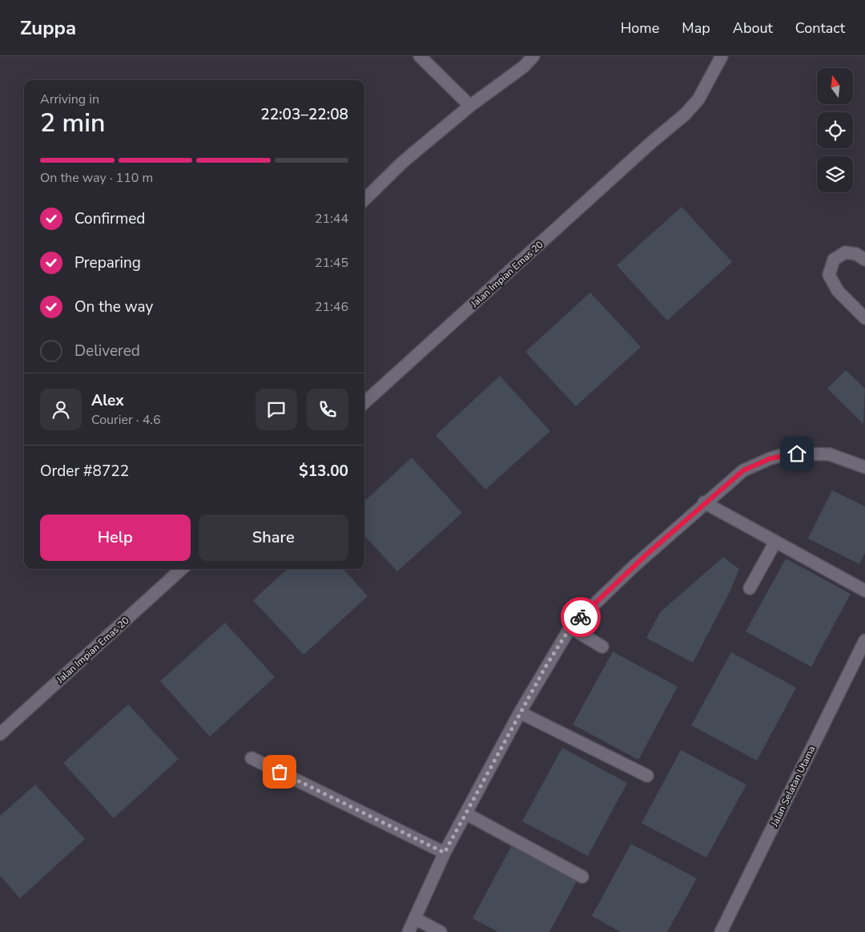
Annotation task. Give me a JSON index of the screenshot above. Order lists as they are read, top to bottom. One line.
{"streets":{"street":["Jalan Impian Emas 20","Jalan Selatan Utama"]},"north":"top","page":{"header":"Zuppa","nav":["Home","Map","About","Contact"],"heading":["2 min","Arriving in","22:03–22:08"],"panel":["Alex","Courier · 4.6","Order #8722","$13.00"],"bar":"On the way · 110 m","list":[["Confirmed","21:44"],["Preparing","21:45"],["On the way","21:46"],"Delivered"],"buttons":["Help","Share"]}}
